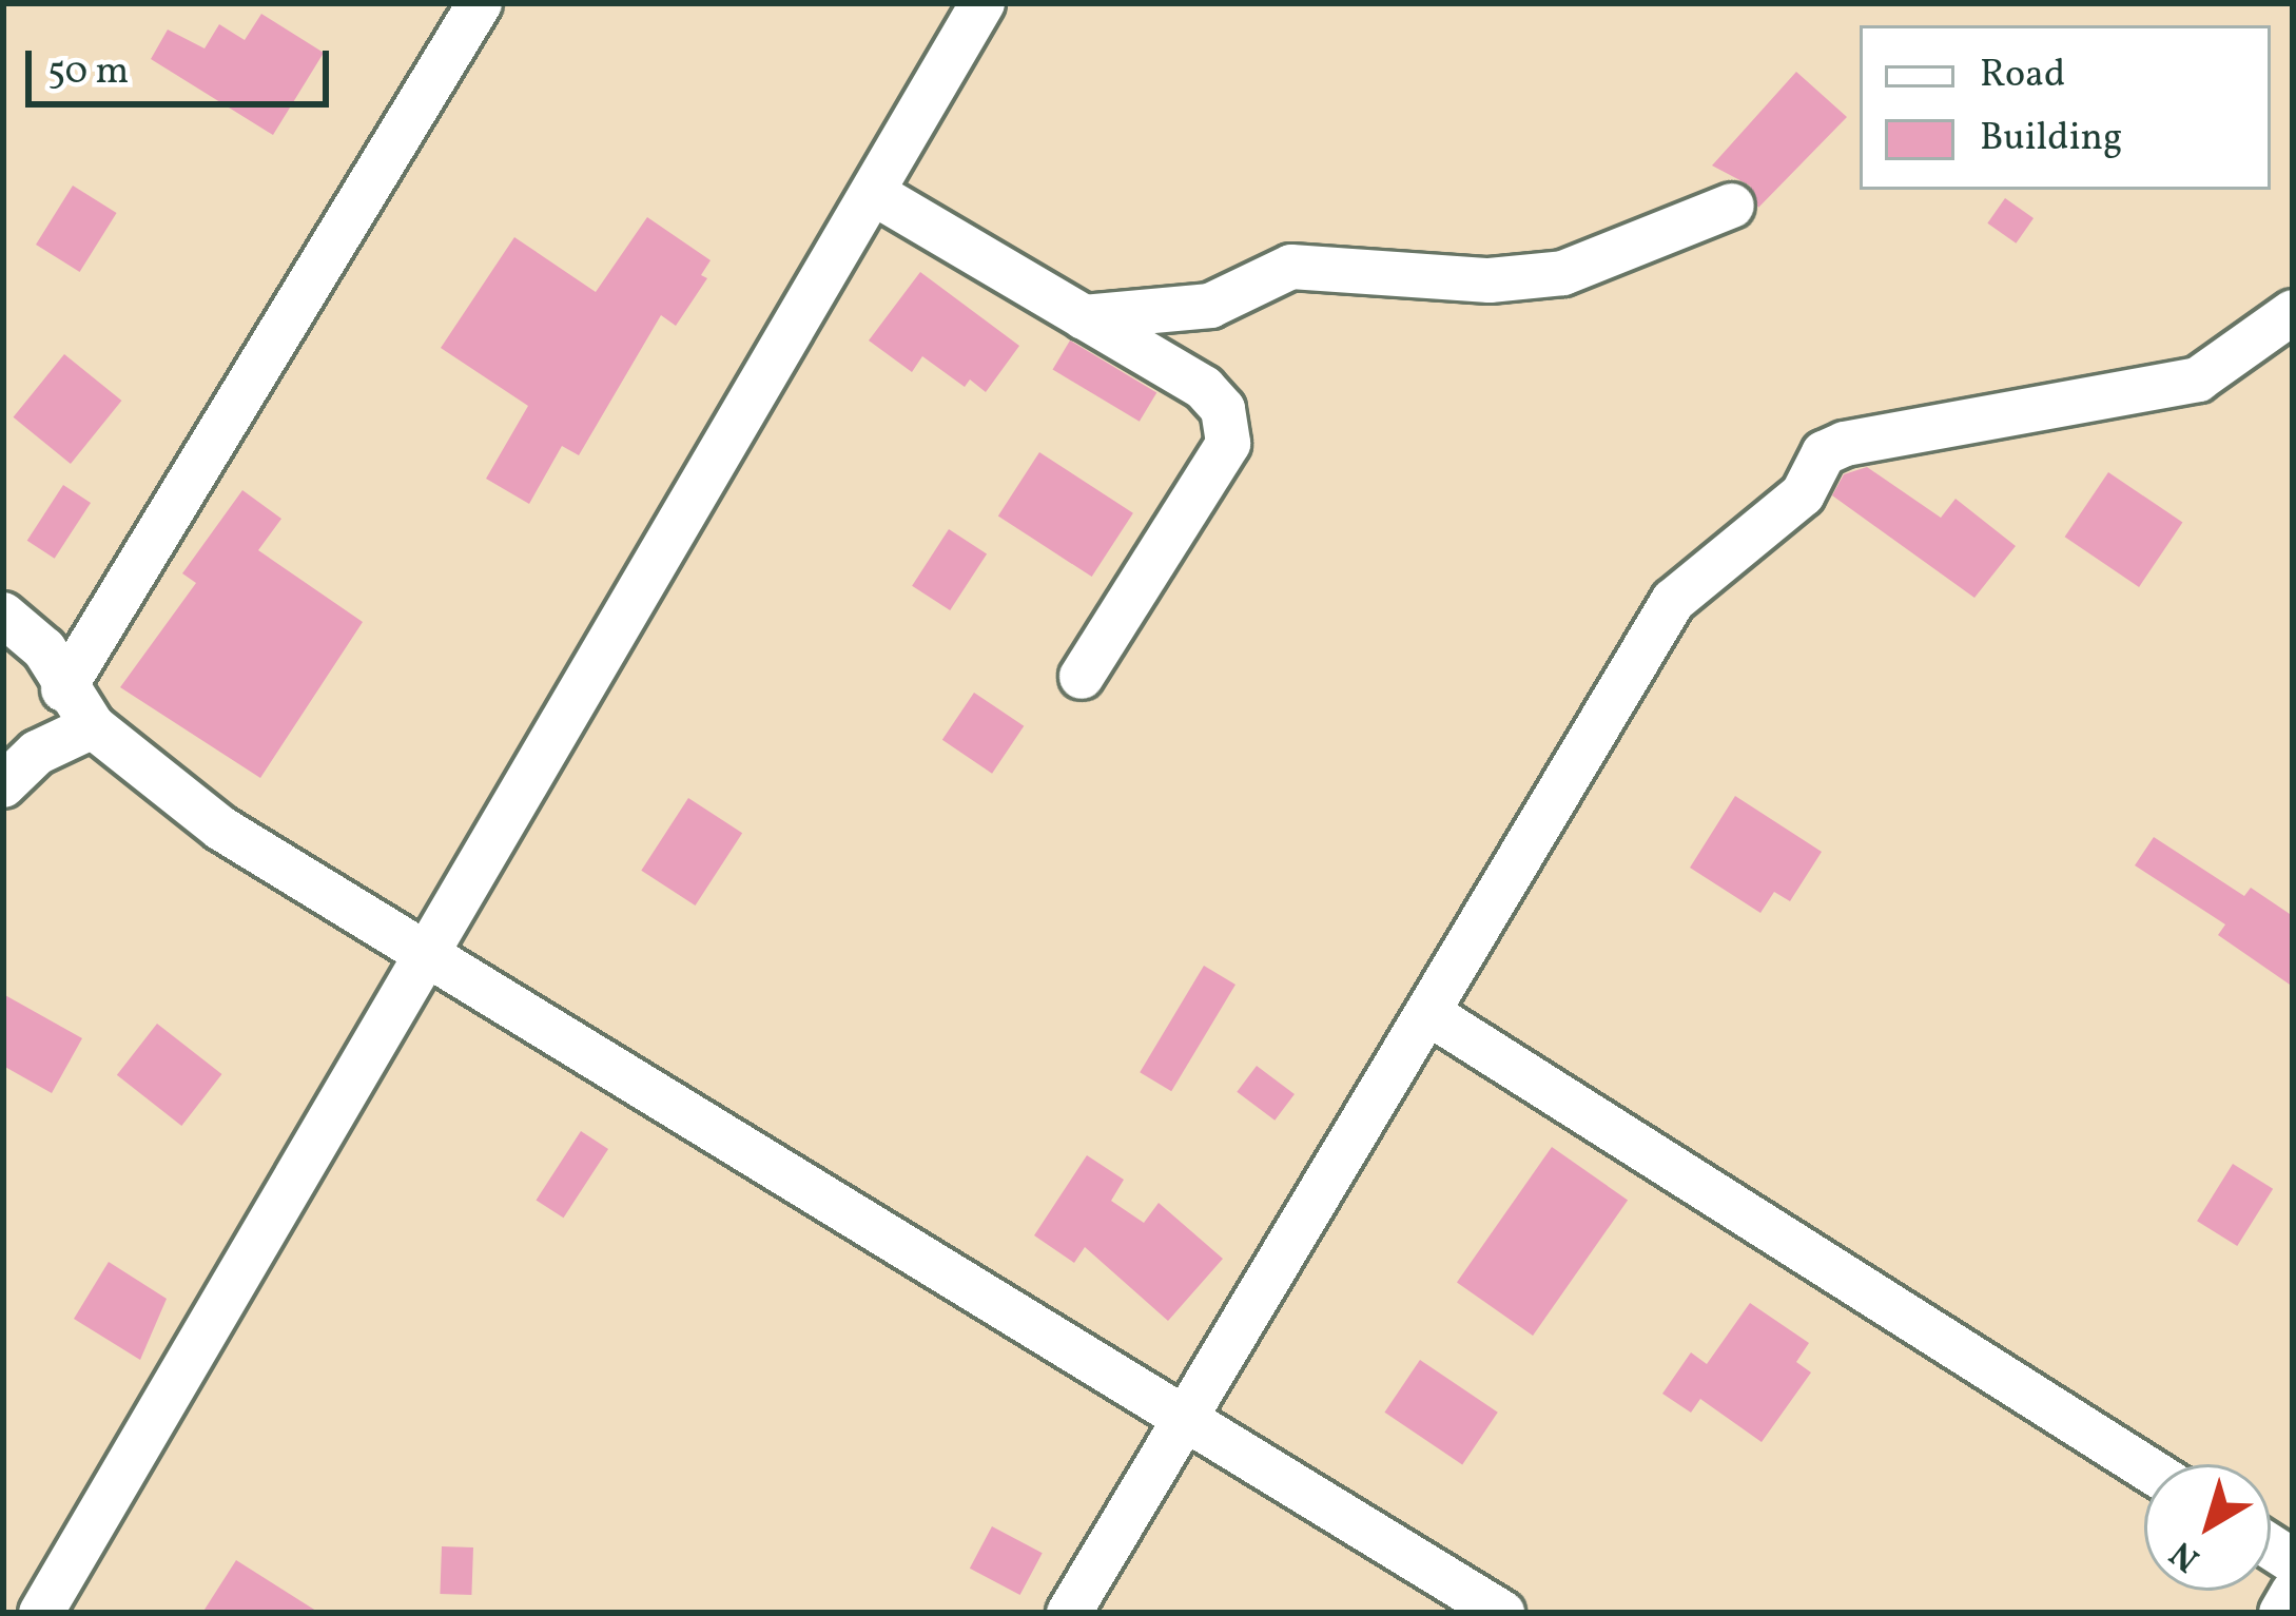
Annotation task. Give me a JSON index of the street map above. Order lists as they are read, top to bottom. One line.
{"legend":["Road","Building"],"scale_bar":"50 m","north":"bottom left"}
